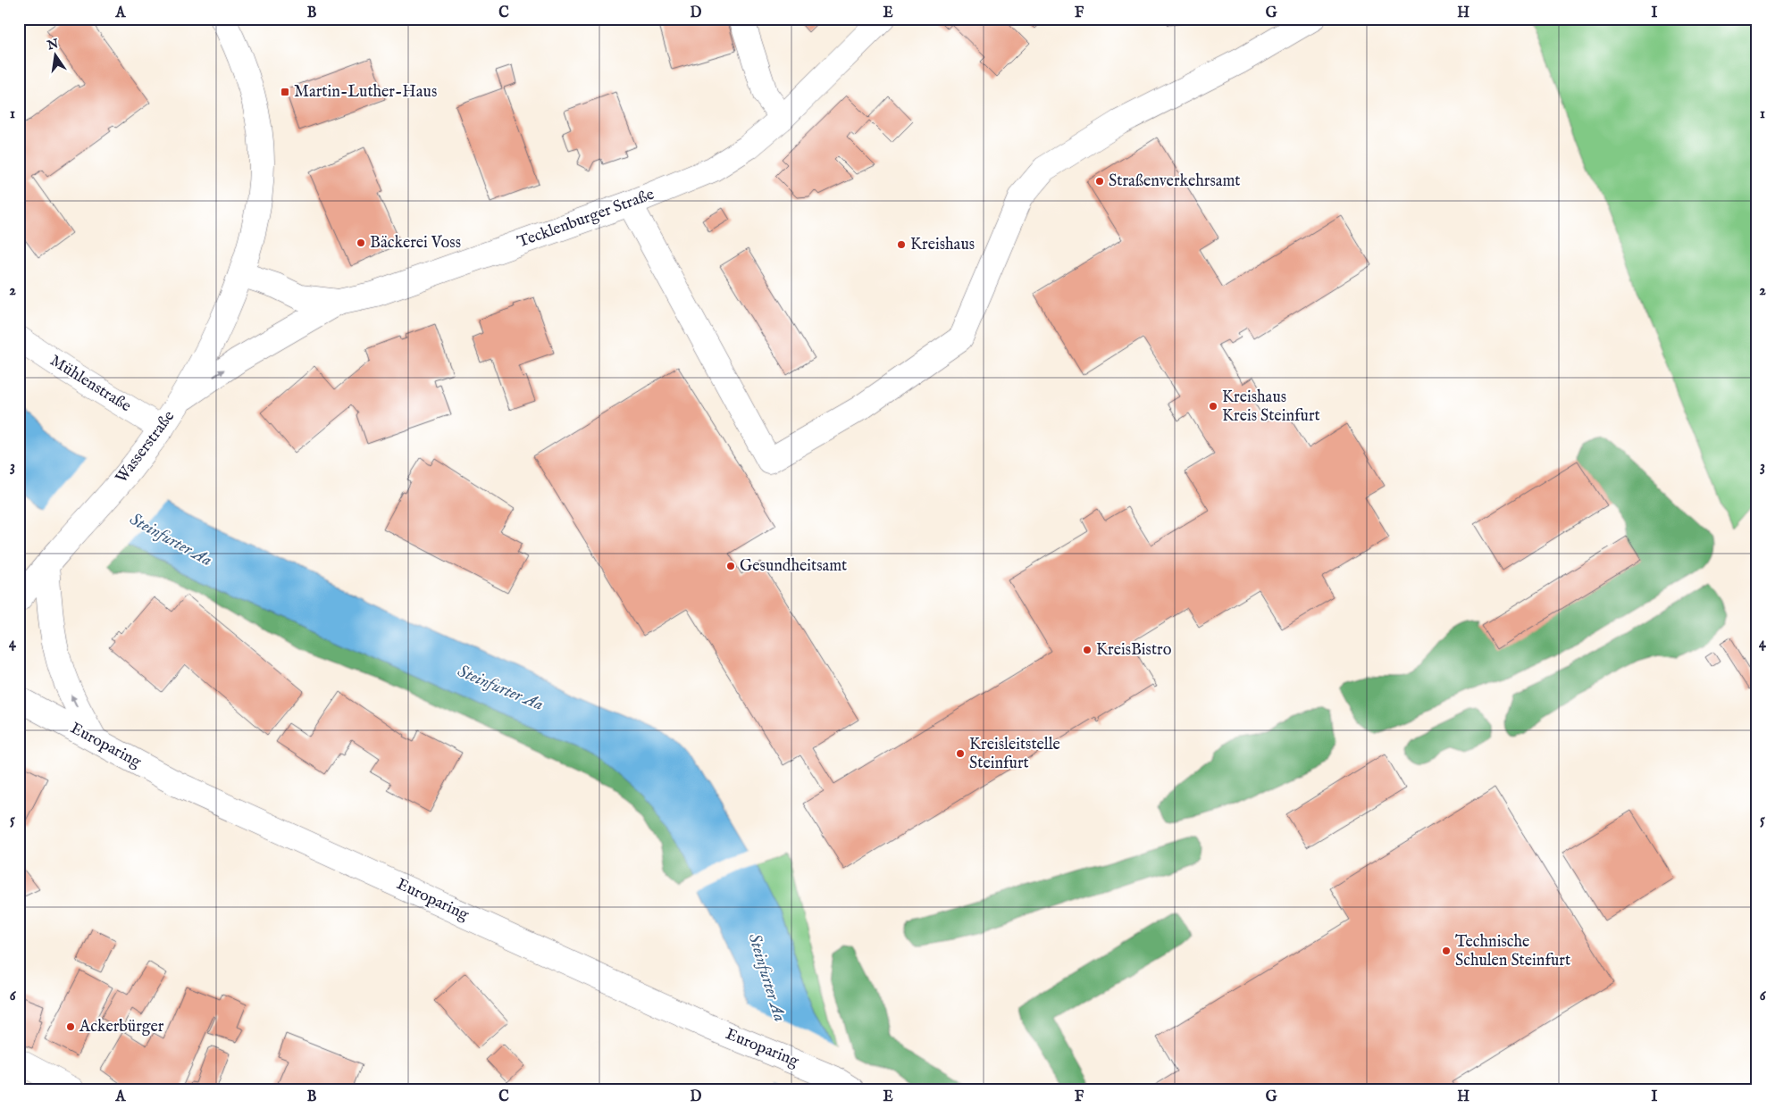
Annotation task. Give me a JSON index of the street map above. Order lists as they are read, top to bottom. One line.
{"streets":{"main road":["Tecklenburger Straße","Mühlenstraße","Wasserstraße","Europaring"]},"crossings":[["Tecklenburger Straße","Wasserstraße"],["Mühlenstraße","Wasserstraße"]],"water":["Steinfurter Aa"],"places":{"transit":["Martin-Luther-Haus"],"other":["Straßenverkehrsamt","Bäckerei Voss","Kreishaus","Kreishaus Kreis Steinfurt","Gesundheitsamt","KreisBistro","Kreisleitstelle Steinfurt","Technische Schulen Steinfurt","Ackerbürger"]},"north":"top","grid":{"columns":["A","B","C","D","E","F","G","H","I"],"rows":["1","2","3","4","5","6"]}}
